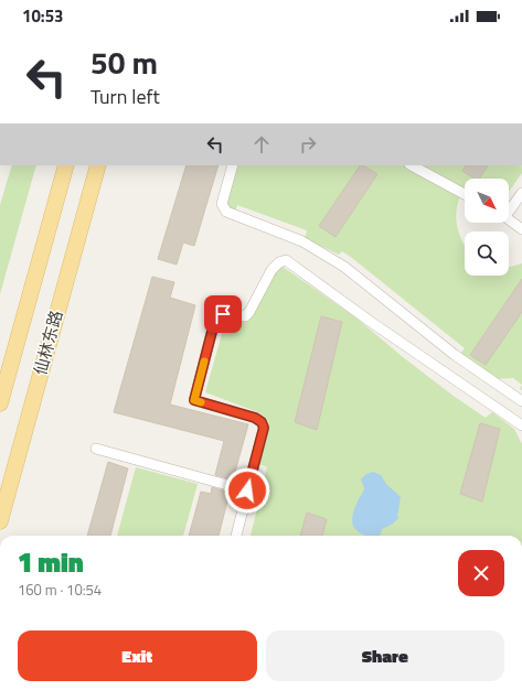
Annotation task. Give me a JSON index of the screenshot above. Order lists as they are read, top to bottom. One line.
{"streets":{"main road":["仙林东路"]},"north":"bottom right","page":{"status":"10:53","turn":["50 m","Turn left"],"heading":["1 min","160 m · 10:54"],"buttons":["Exit","Share"]}}
